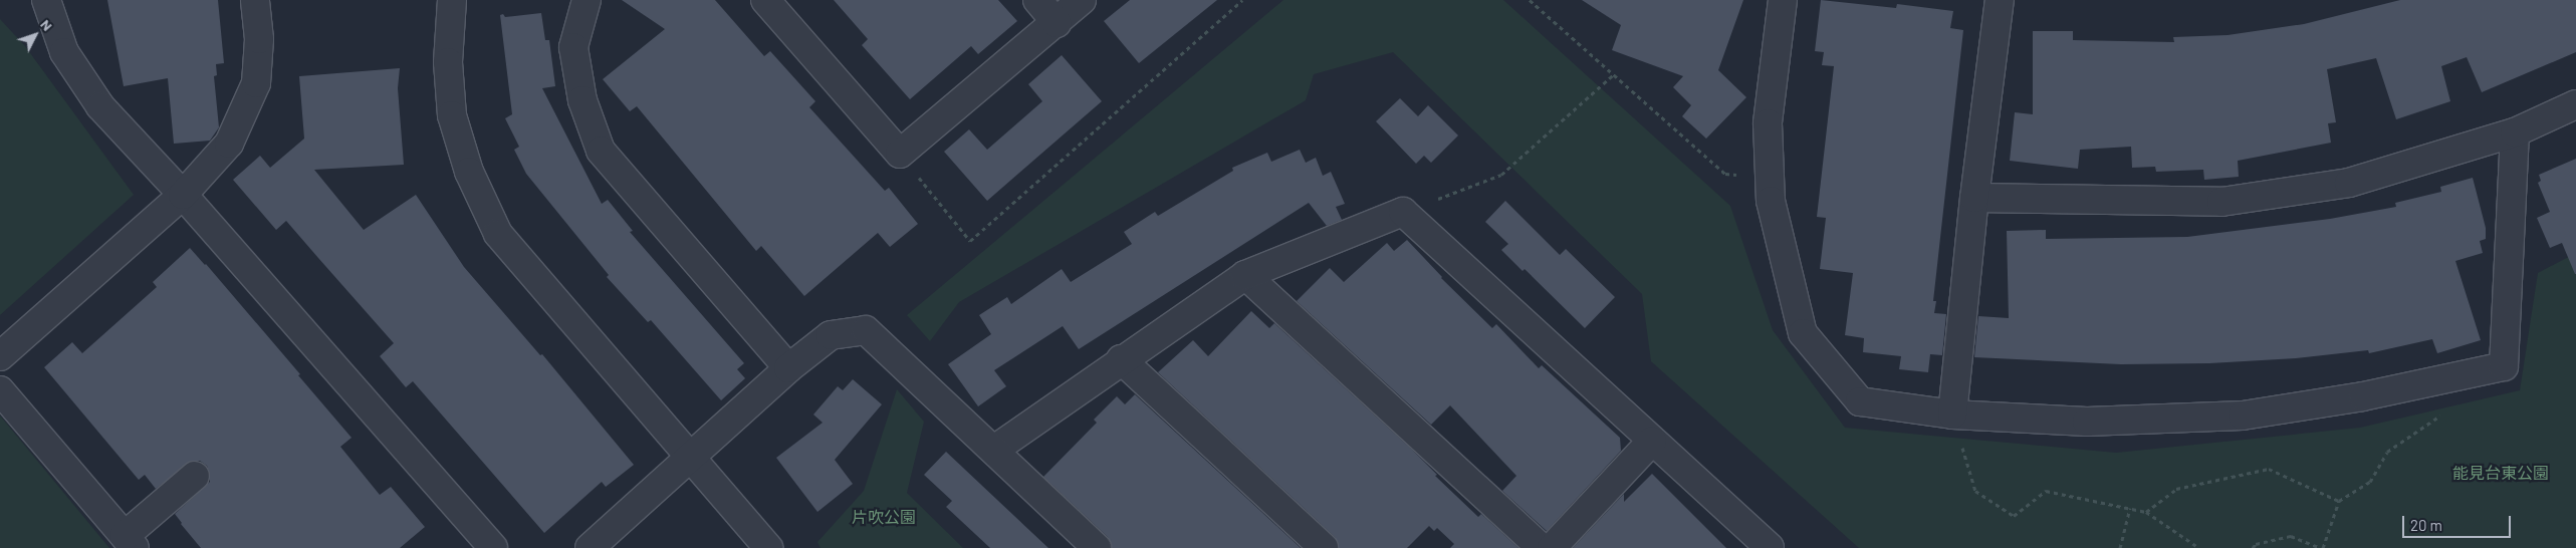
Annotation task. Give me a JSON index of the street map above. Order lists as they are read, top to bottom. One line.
{"parks":["能見台東公園","片吹公園"],"scale_bar":"20 m","north":"top right"}
